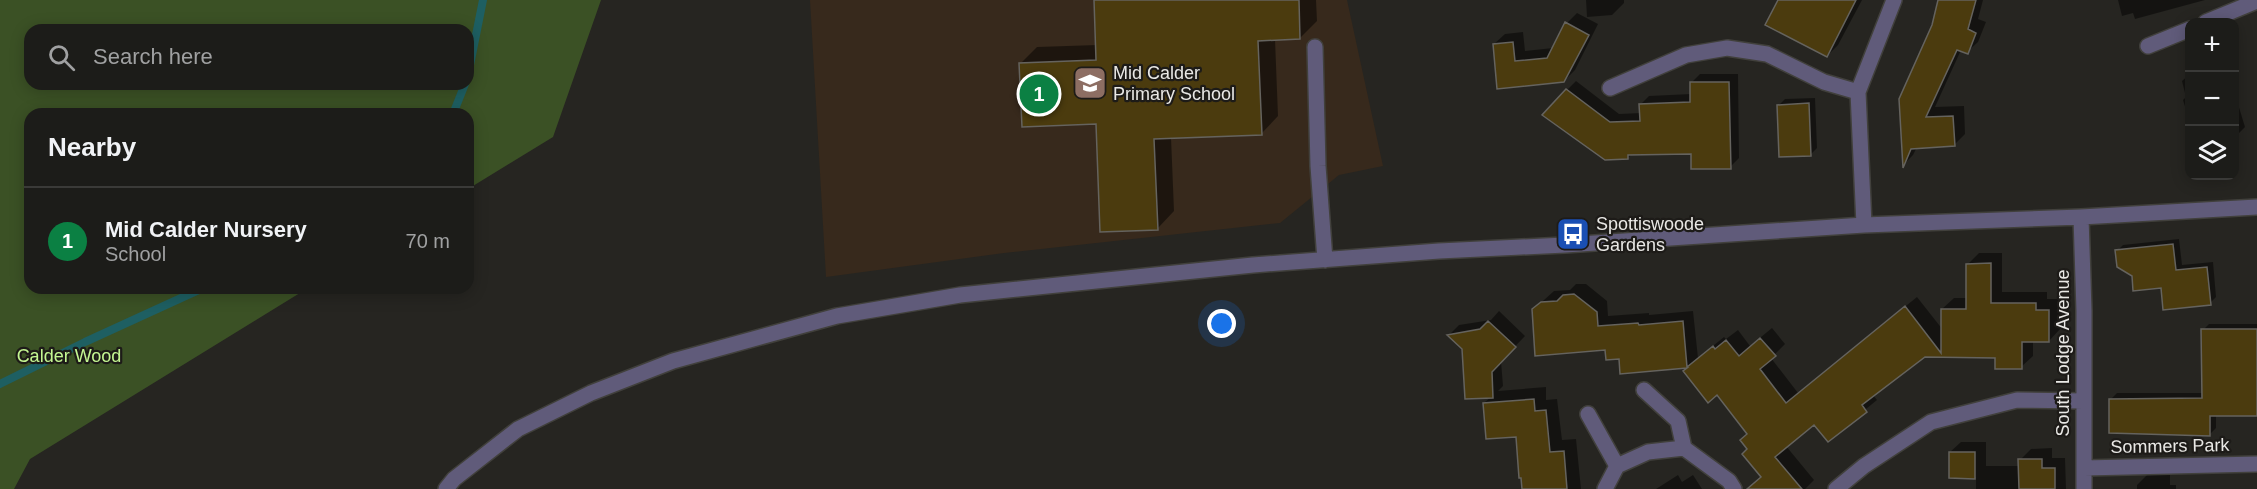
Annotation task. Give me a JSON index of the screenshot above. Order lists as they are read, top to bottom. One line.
{"streets":{"street":["South Lodge Avenue","Sommers Park"]},"crossings":[["South Lodge Avenue","Sommers Park"]],"parks":["Calder Wood"],"places":{"school or university":["Mid Calder Primary School"],"bus stop":["Spottiswoode Gardens"]},"page":{"map_buttons":["+","−"],"search":"Search here","pins":"1","heading":"Nearby","list":[{"mark":"1","name":"Mid Calder Nursery","note":"School","value":"70 m"}]}}
